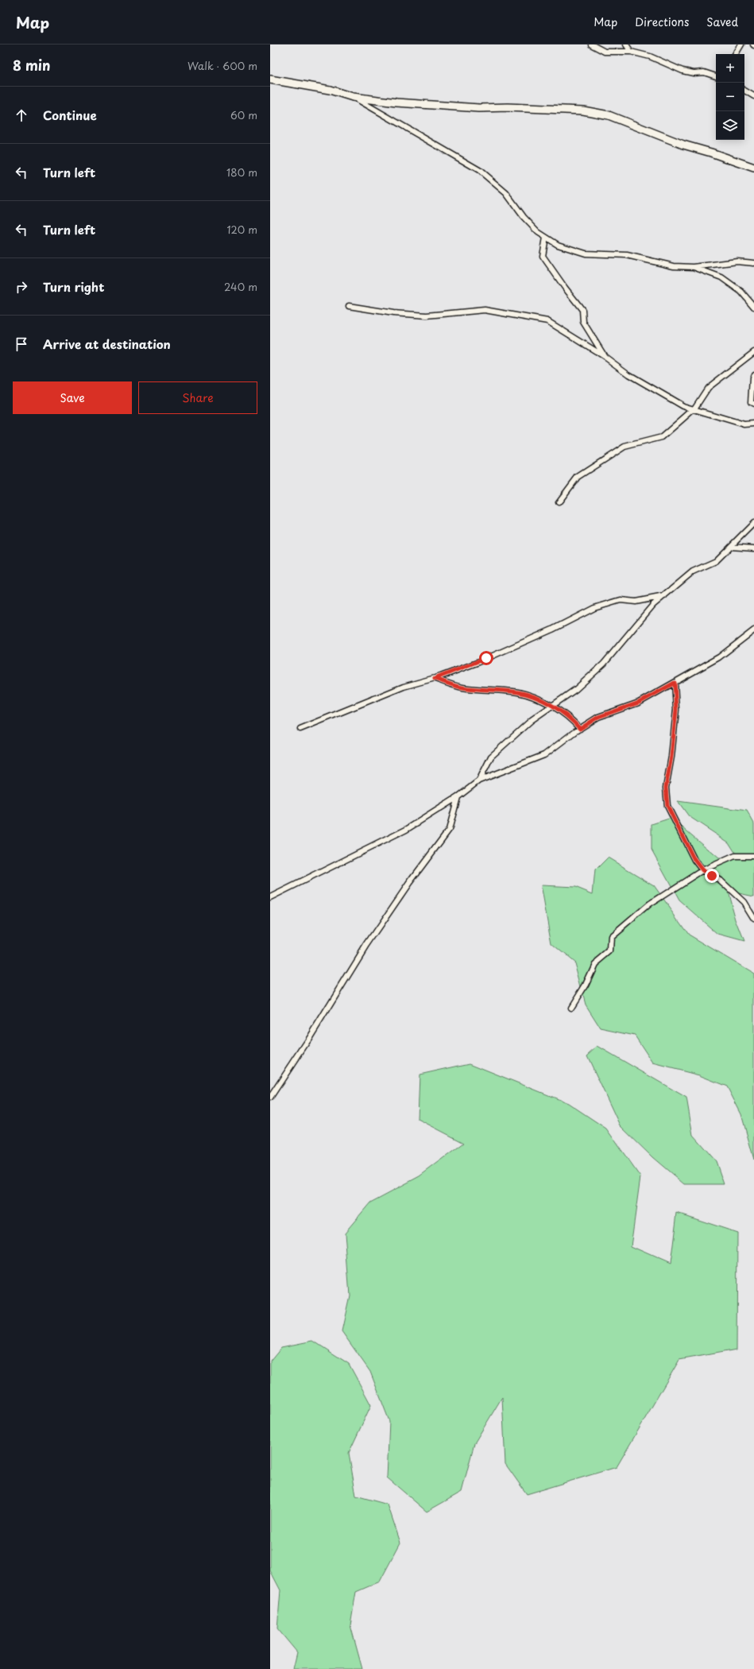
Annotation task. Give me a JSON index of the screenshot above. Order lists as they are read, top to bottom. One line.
{"page":{"header":"Map","nav":["Map","Directions","Saved"],"heading":["8 min","Walk · 600 m"],"map_buttons":["+","−"],"list":[["Continue","60 m"],["Turn left","180 m"],["Turn left","120 m"],["Turn right","240 m"],"Arrive at destination"],"buttons":["Save","Share"]}}
